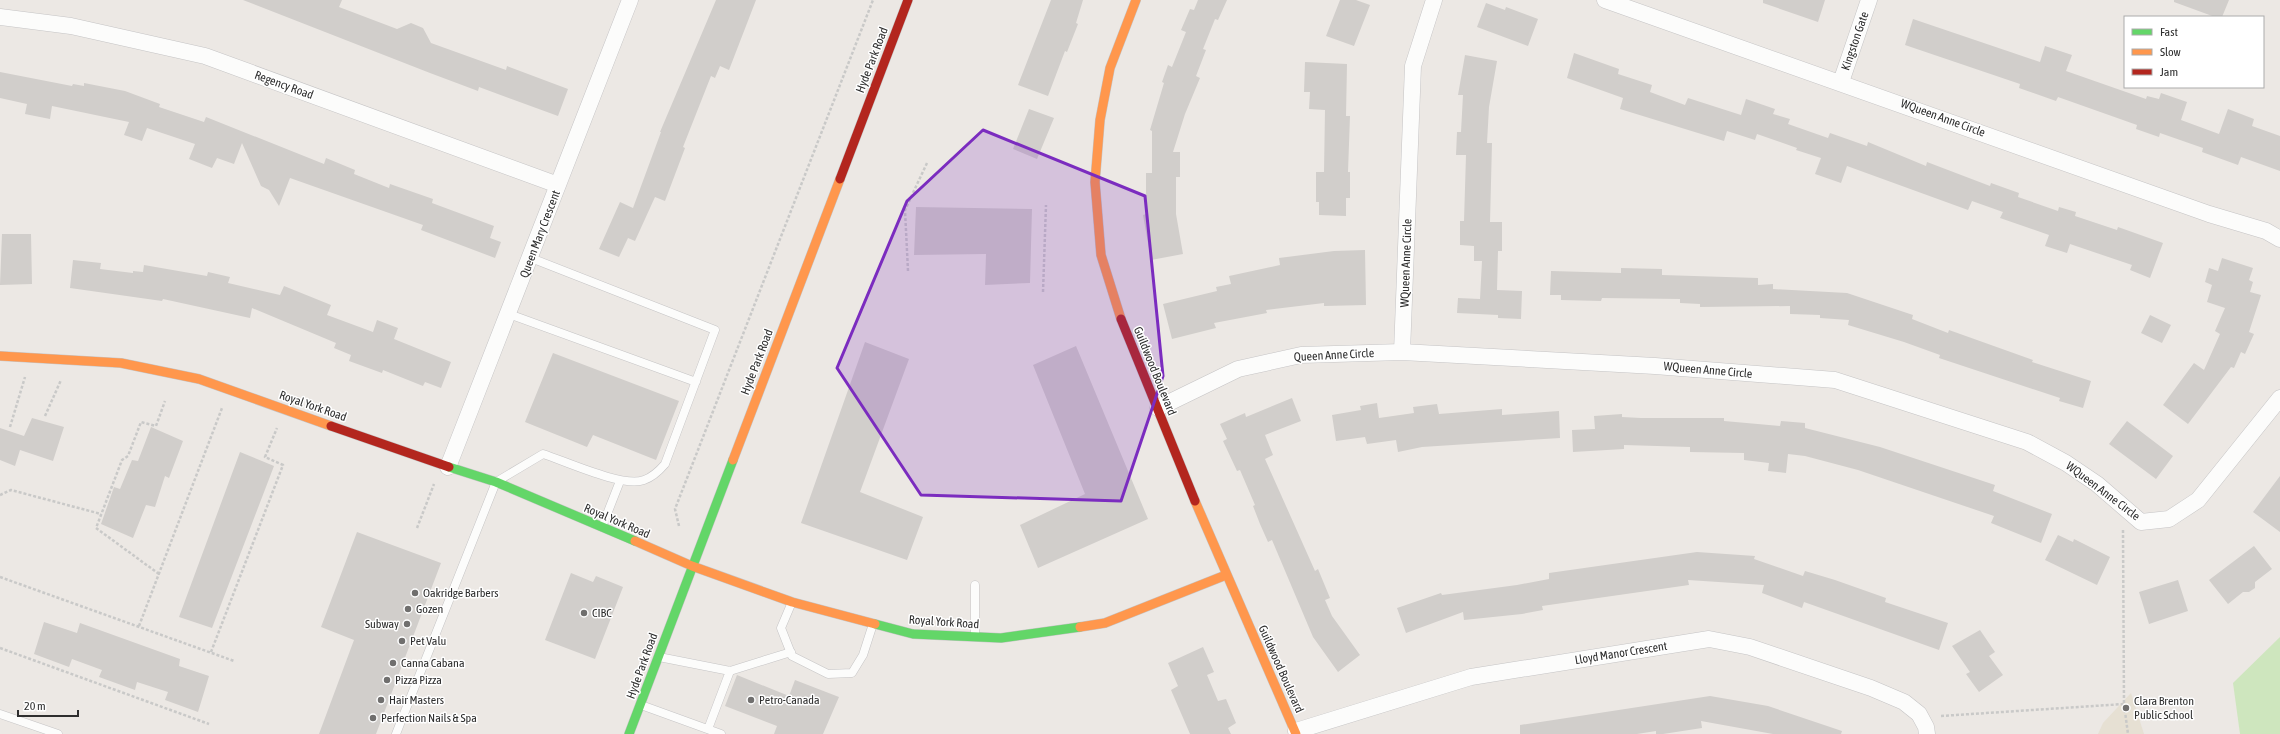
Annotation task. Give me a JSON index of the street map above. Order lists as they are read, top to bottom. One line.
{"streets":{"street":["Kingston Gate","Hyde Park Road","Regency Road","WQueen Anne Circle","Queen Mary Crescent","Queen Anne Circle","Guildwood Boulevard","Royal York Road","Lloyd Manor Crescent"]},"crossings":[["Kingston Gate","WQueen Anne Circle"],["Hyde Park Road","Royal York Road"],["Regency Road","Queen Mary Crescent"],["WQueen Anne Circle","Queen Anne Circle"],["Queen Mary Crescent","Royal York Road"],["Queen Anne Circle","Guildwood Boulevard"],["Guildwood Boulevard","Royal York Road"],["Guildwood Boulevard","Lloyd Manor Crescent"]],"places":["Oakridge Barbers","Gozen","CIBC","Subway","Pet Valu","Canna Cabana","Pizza Pizza","Hair Masters","Petro-Canada","Clara Brenton Public School","Perfection Nails & Spa"],"legend":["Fast","Slow","Jam"],"scale_bar":"20 m"}
